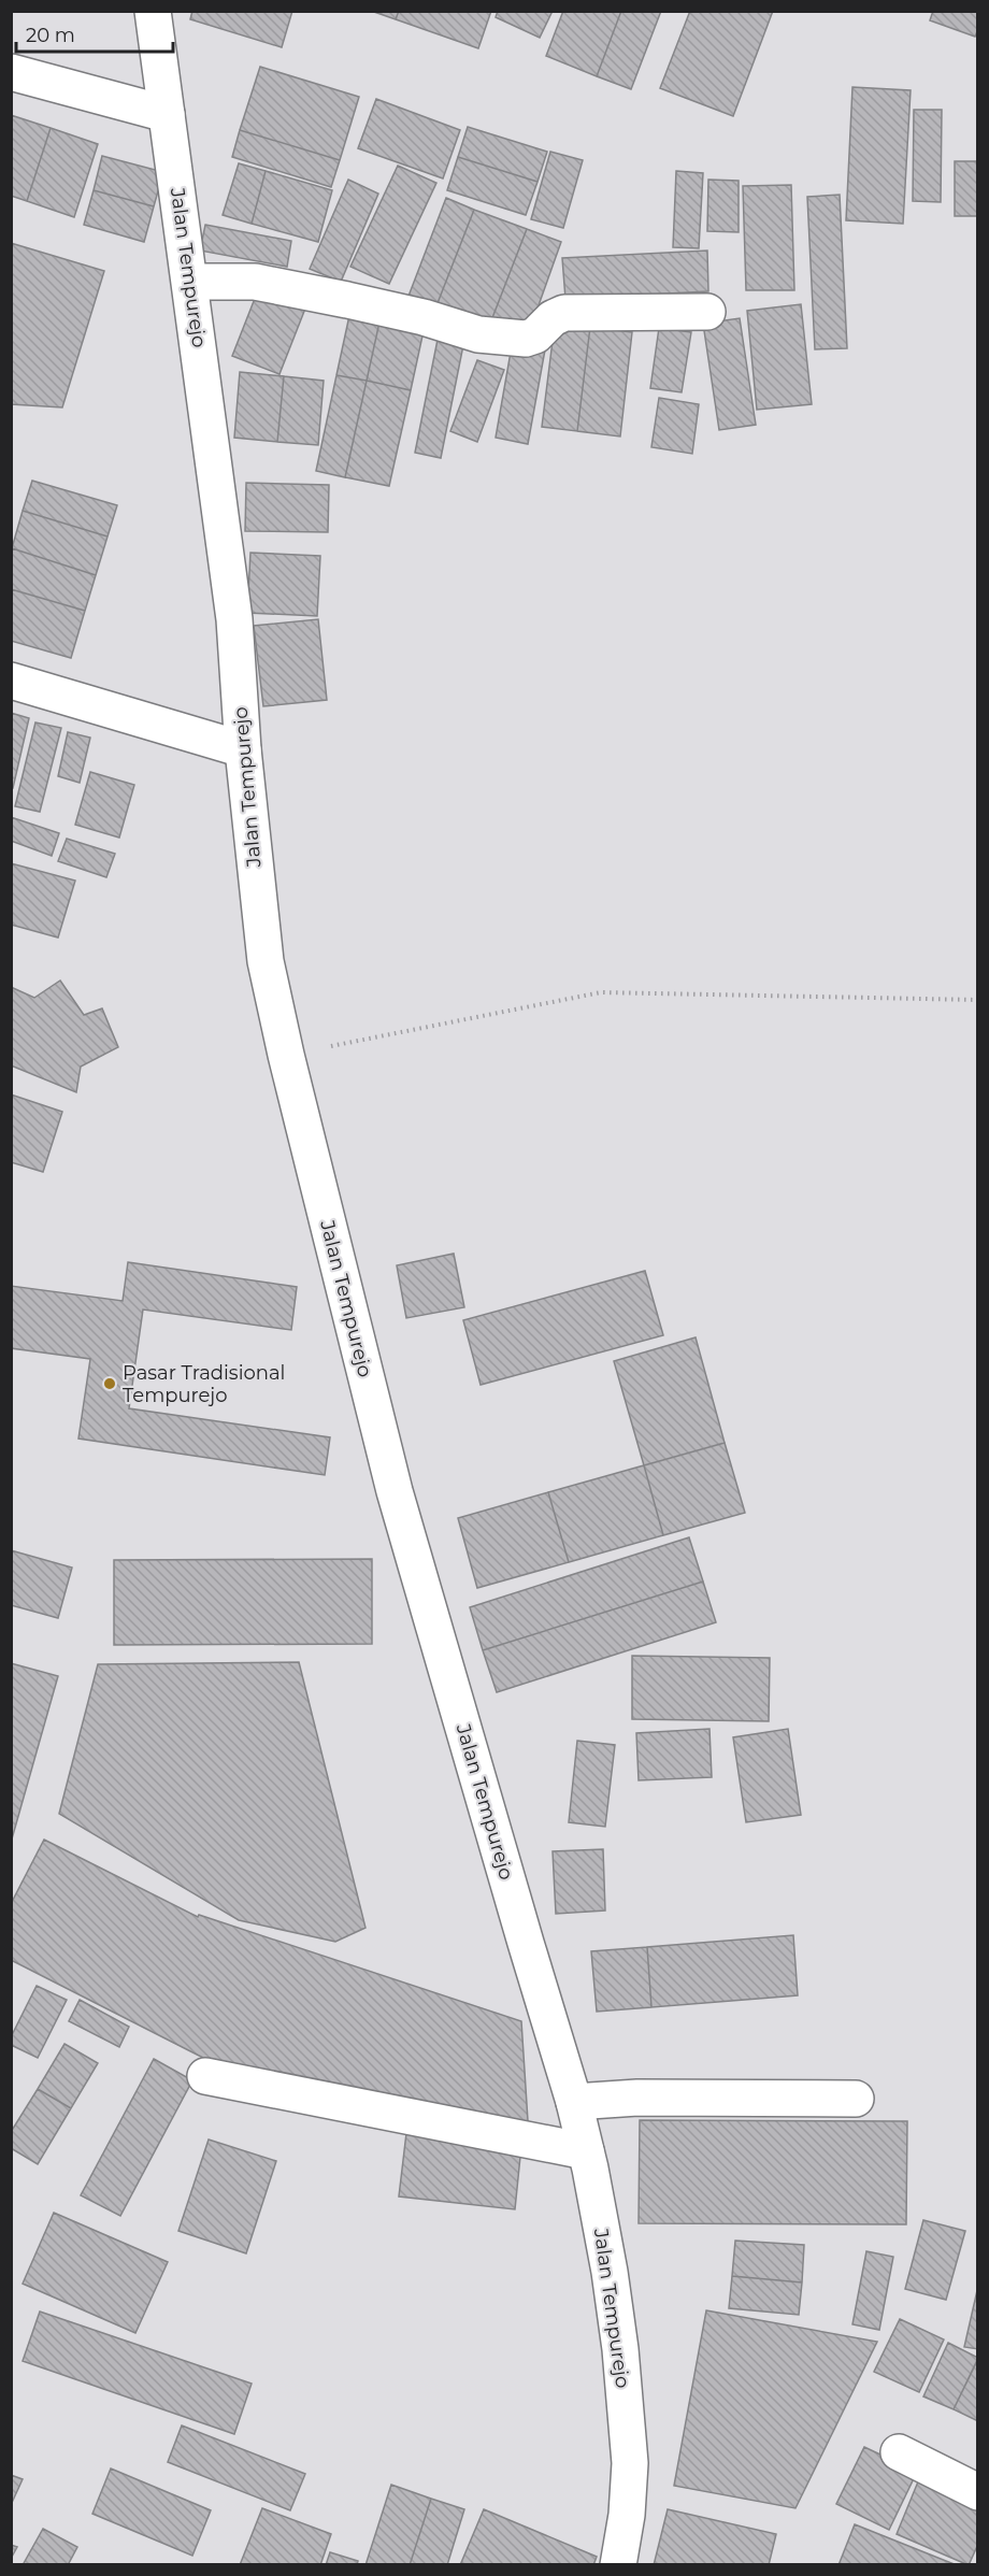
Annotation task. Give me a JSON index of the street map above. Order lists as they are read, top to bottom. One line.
{"streets":{"main road":["Jalan Tempurejo"]},"places":["Pasar Tradisional Tempurejo"],"scale_bar":"20 m"}
